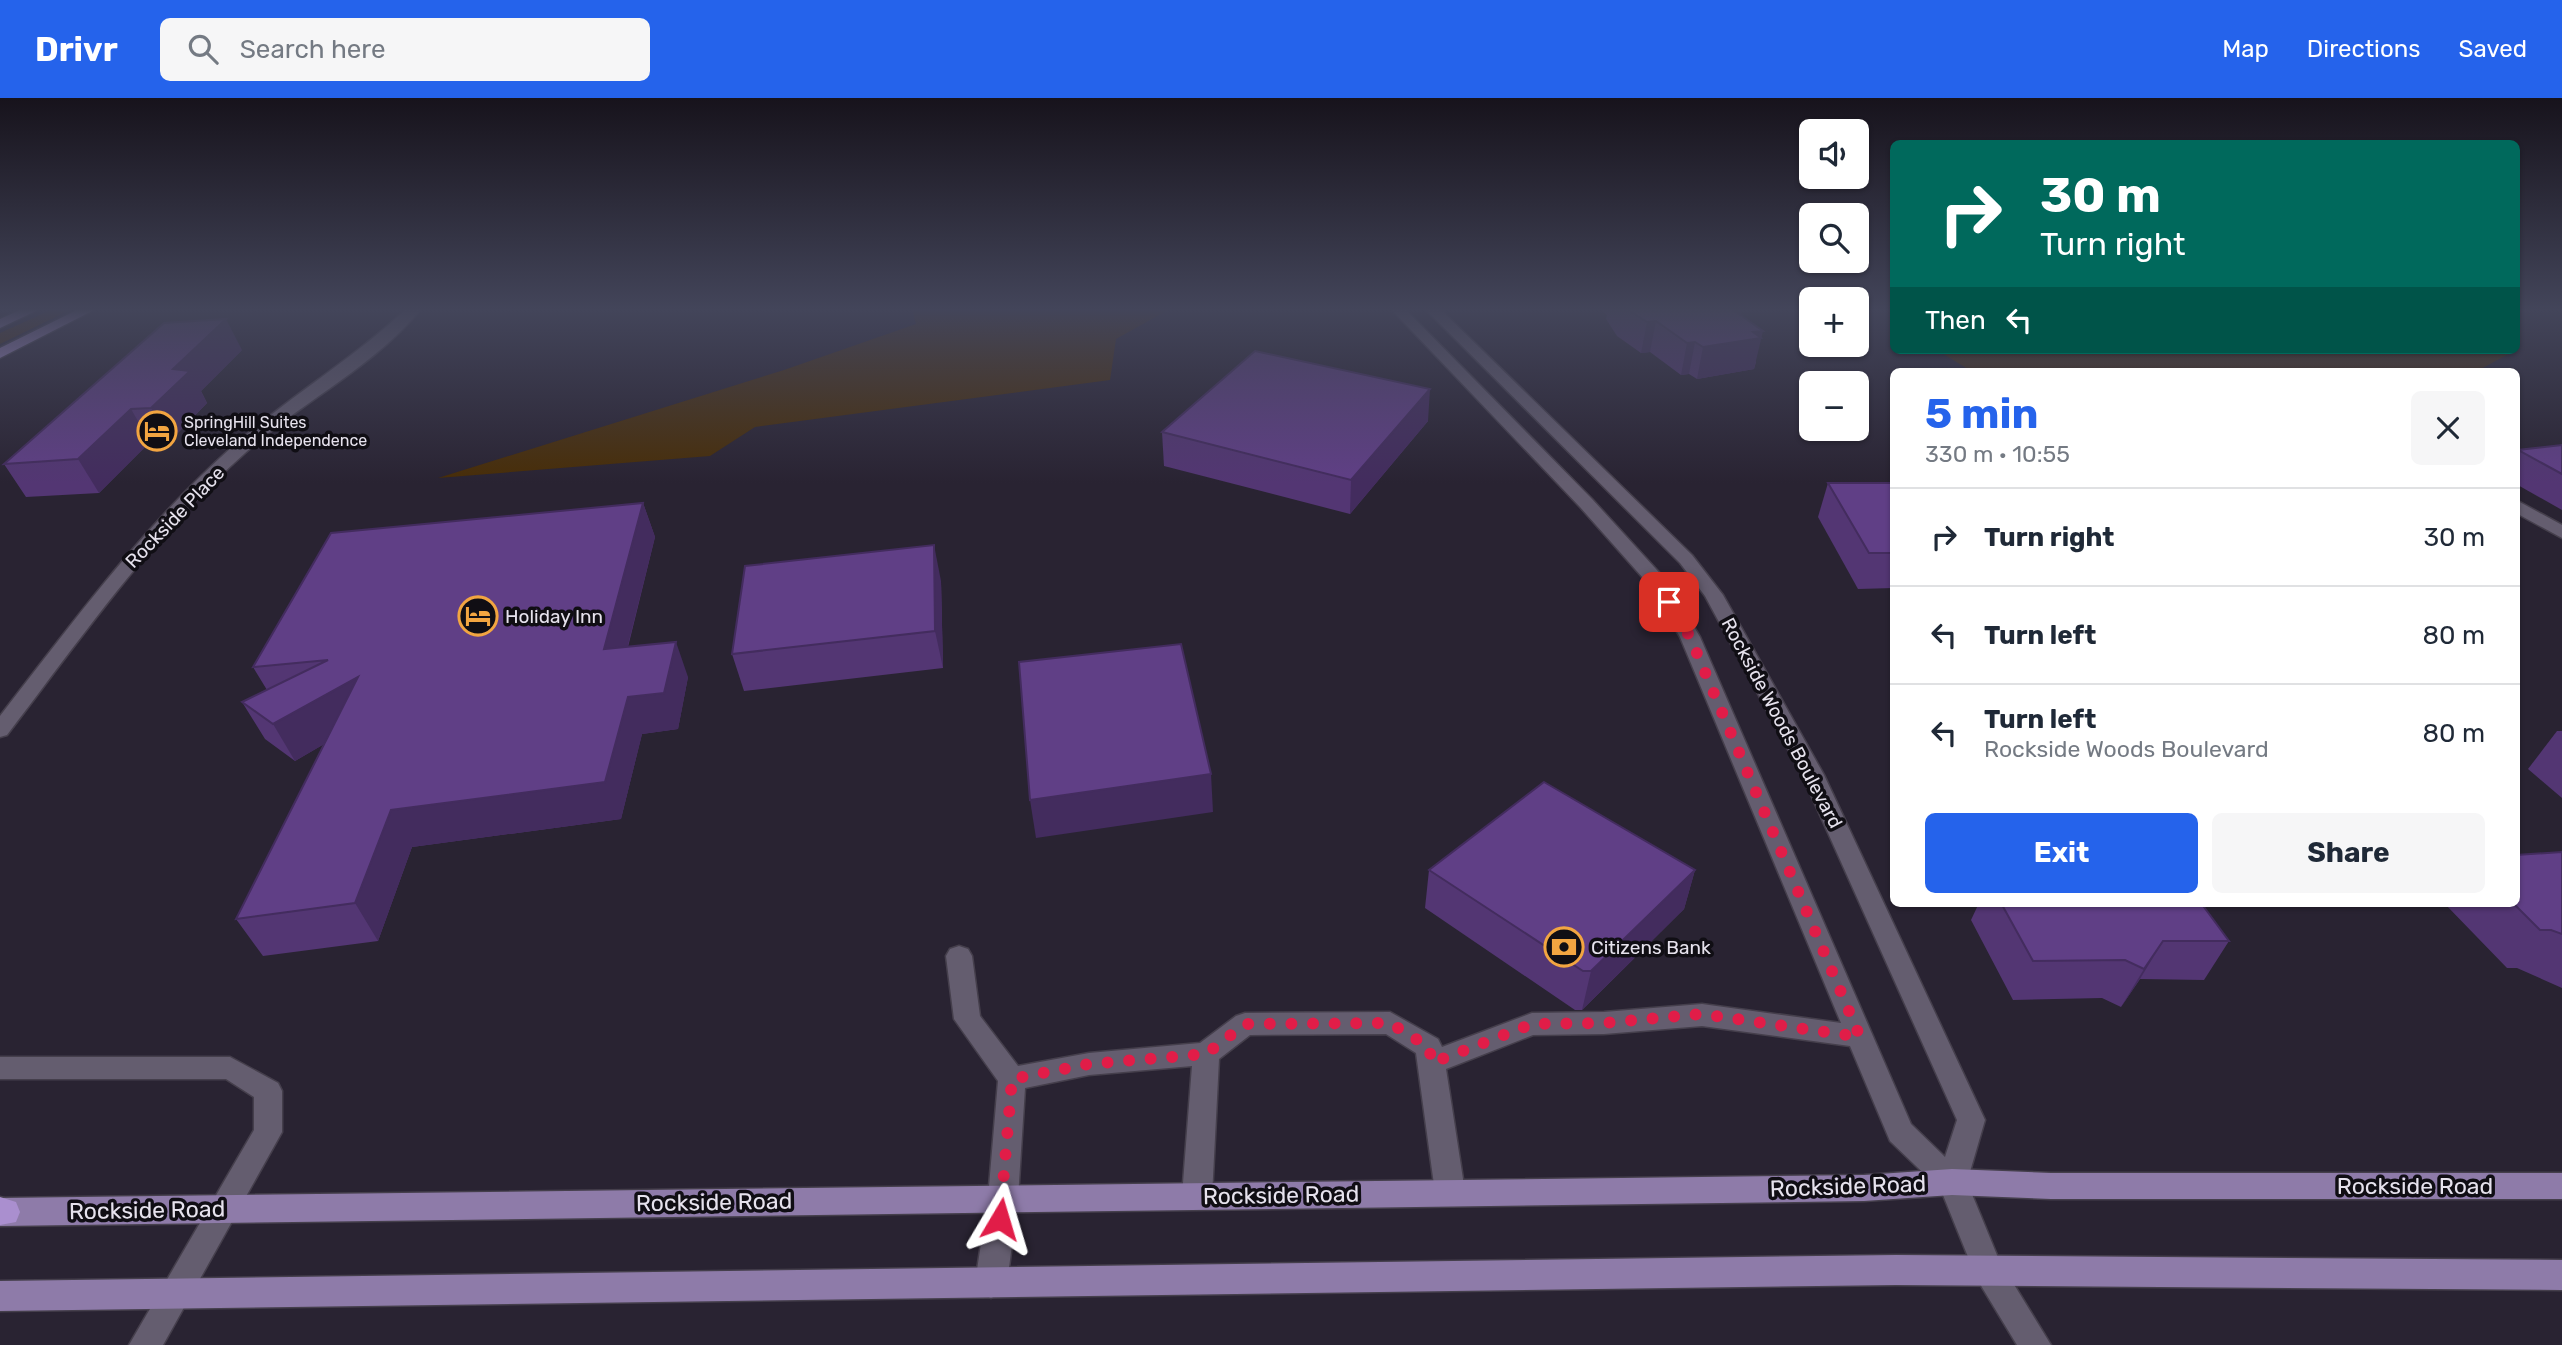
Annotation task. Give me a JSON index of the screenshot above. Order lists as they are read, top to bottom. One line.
{"streets":{"main road":["Rockside Road"],"street":["Rockside Place","Rockside Woods Boulevard"]},"crossings":[["Rockside Woods Boulevard","Rockside Road"]],"places":{"hotel":["SpringHill Suites Cleveland Independence","Holiday Inn"],"bank":["Citizens Bank"]},"page":{"header":"Drivr","search":"Search here","nav":["Map","Directions","Saved"],"map_buttons":["+","−"],"turn":["30 m","Turn right"],"then":"Then","heading":["5 min","330 m · 10:55"],"list":[{"name":"Turn right","value":"30 m"},{"name":"Turn left","value":"80 m"},{"name":"Turn left","note":"Rockside Woods Boulevard","value":"80 m"}],"buttons":["Exit","Share"]}}
